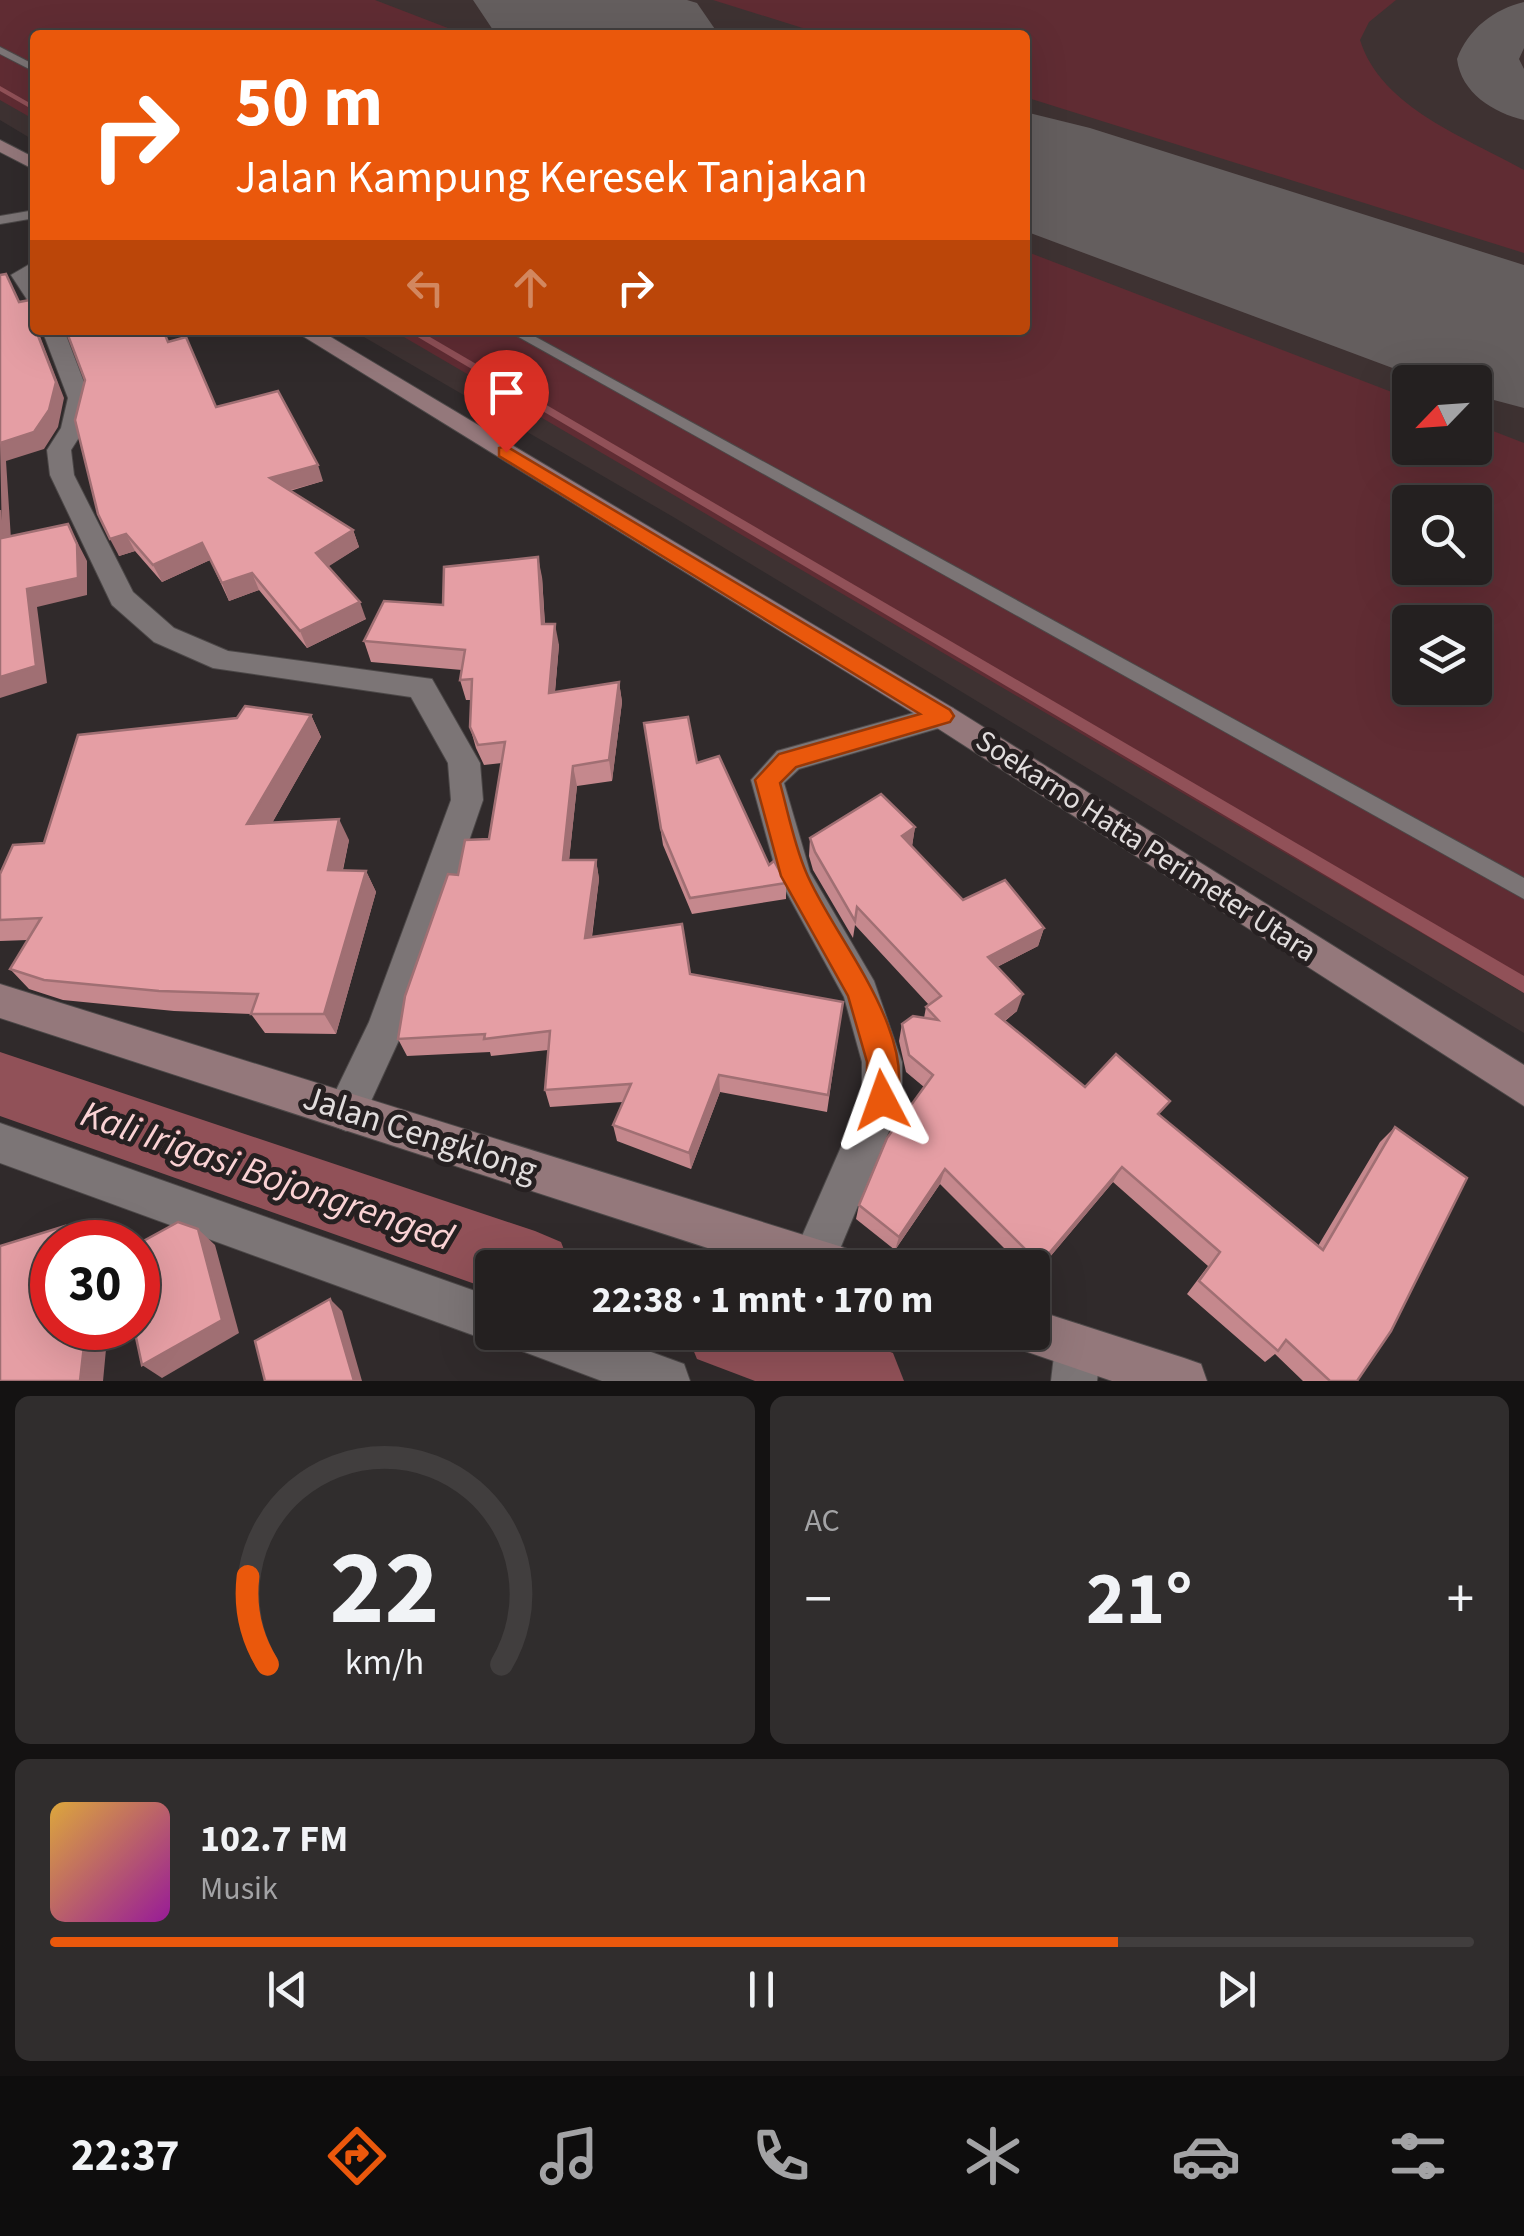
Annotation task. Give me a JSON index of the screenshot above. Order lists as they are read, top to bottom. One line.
{"streets":{"main road":["Soekarno Hatta Perimeter Utara","Jalan Cengklong"]},"water":["Kali Irigasi Bojongrenged"],"north":"bottom left","page":{"turn":["50 m","Jalan Kampung Keresek Tanjakan"],"limit":"30","trip":"22:38 · 1 mnt · 170 m","tile":"AC","heat":["−","21°","+"],"song":["102.7 FM","Musik"],"tabs":"22:37","gauge":["22","km/h"]}}
